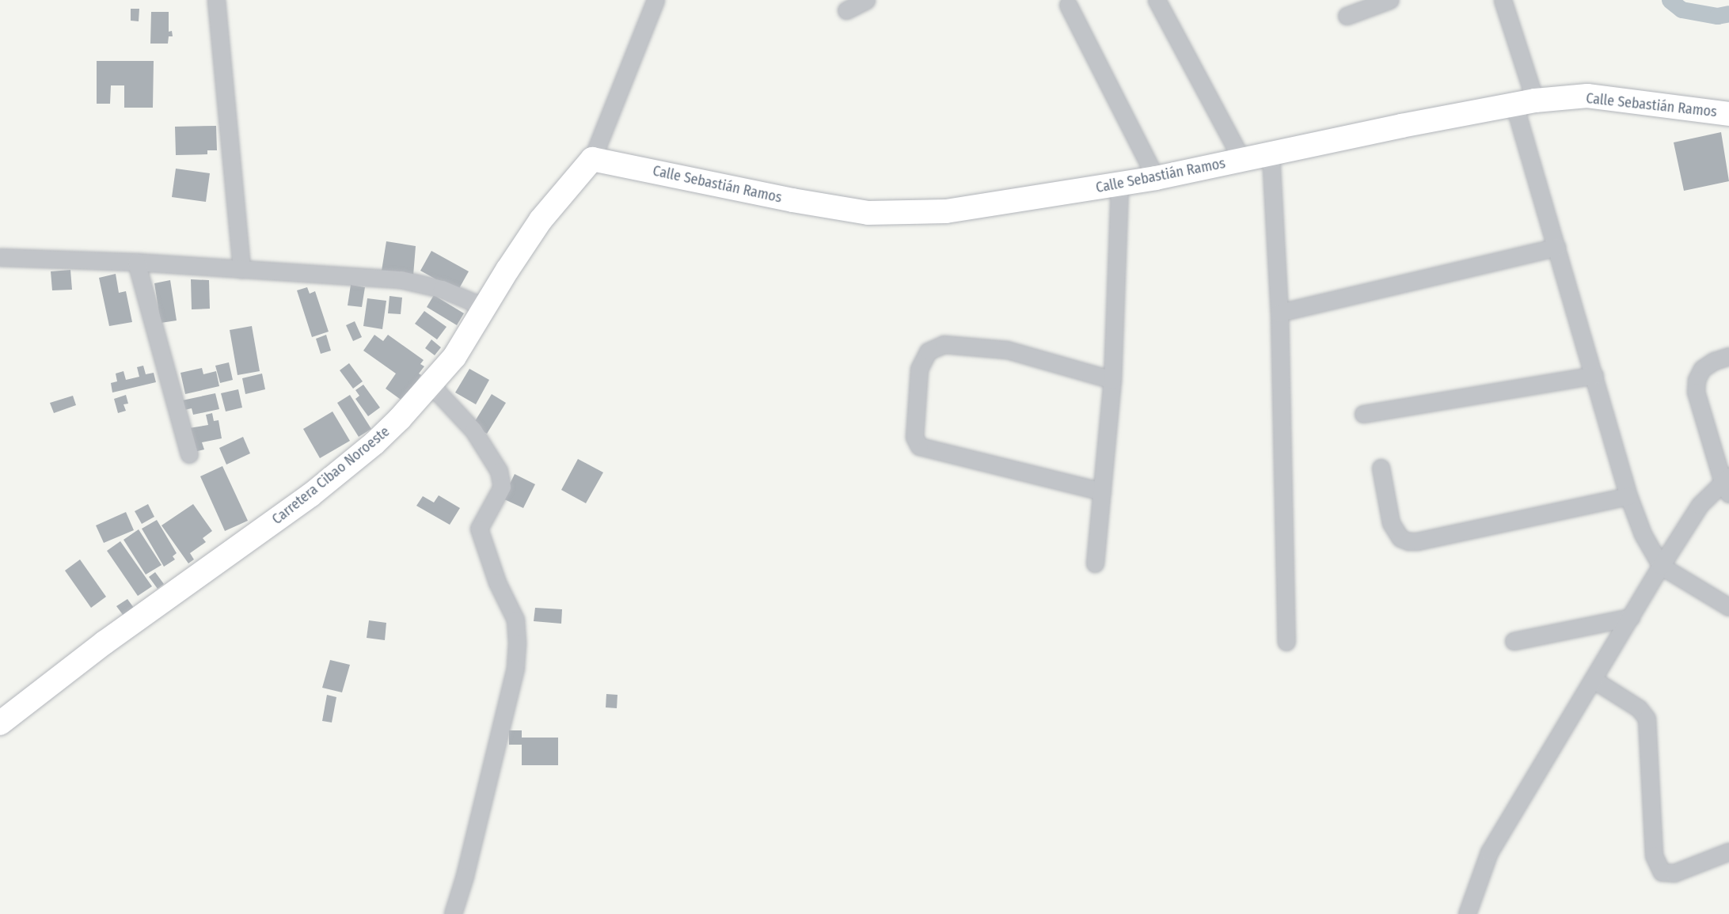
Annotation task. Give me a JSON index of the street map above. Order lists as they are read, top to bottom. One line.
{"streets":{"main road":["Calle Sebastián Ramos","Carretera Cibao Noroeste"]},"crossings":[["Calle Sebastián Ramos","Carretera Cibao Noroeste"]]}
